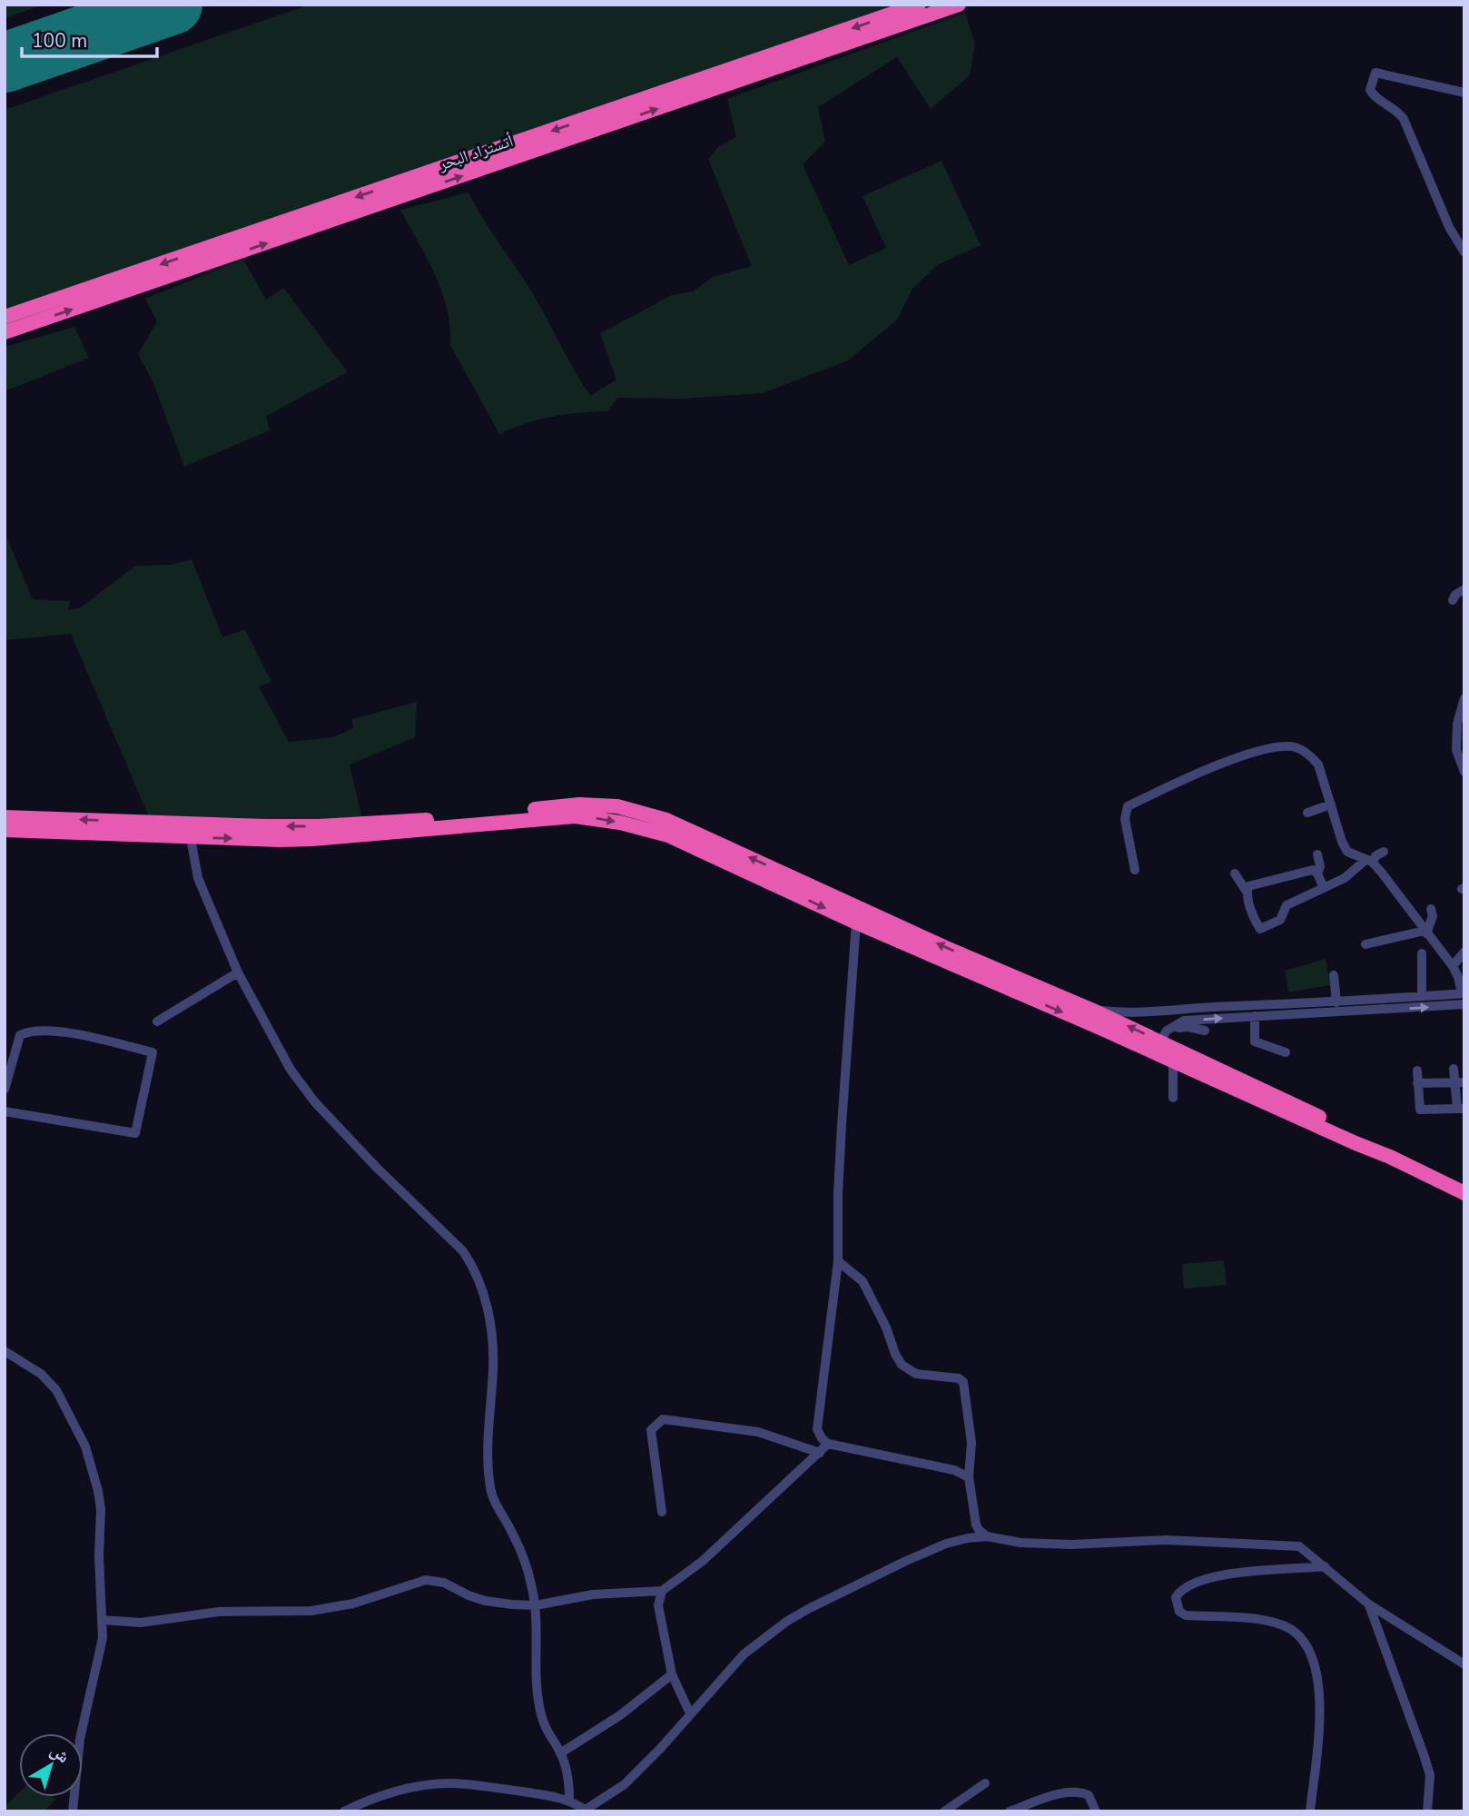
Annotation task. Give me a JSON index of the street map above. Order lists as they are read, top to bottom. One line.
{"streets":{"highway":["أتستراد البحر"]},"scale_bar":"100 m","north":"top right"}
